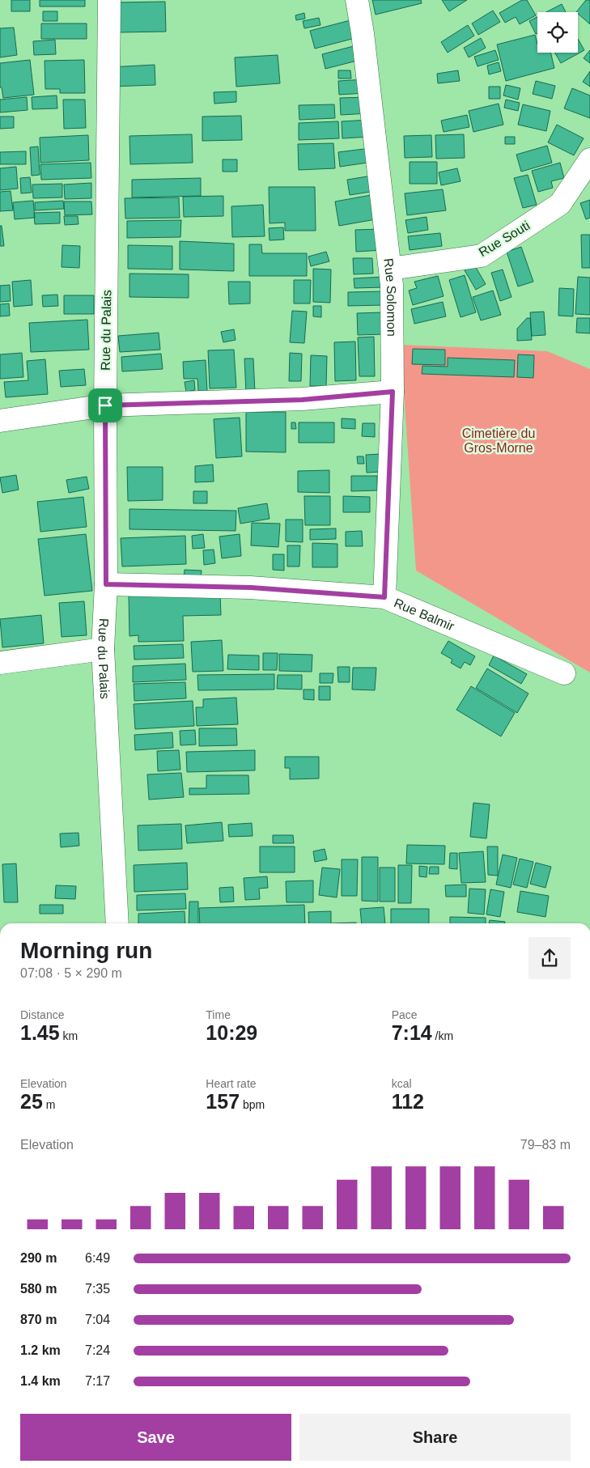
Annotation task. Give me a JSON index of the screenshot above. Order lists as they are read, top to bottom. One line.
{"streets":{"street":["Rue Souti","Rue Solomon","Rue du Palais","Rue Balmir"]},"crossings":[["Rue Souti","Rue Solomon"],["Rue Solomon","Rue Balmir"],["Rue du Palais","Rue Balmir"]],"parks":["Cimetière du Gros-Morne"],"page":{"heading":["Morning run","07:08 · 5 × 290 m"],"stats":[["Distance","1.45 km"],["Time","10:29"],["Pace","7:14 /km"],["Elevation","25 m"],["Heart rate","157 bpm"],["kcal","112"]],"chart":["Elevation","79–83 m"],"list":[{"name":"290 m","note":"6:49"},{"name":"580 m","note":"7:35"},{"name":"870 m","note":"7:04"},{"name":"1.2 km","note":"7:24"},{"name":"1.4 km","note":"7:17"}],"buttons":["Save","Share"]}}
